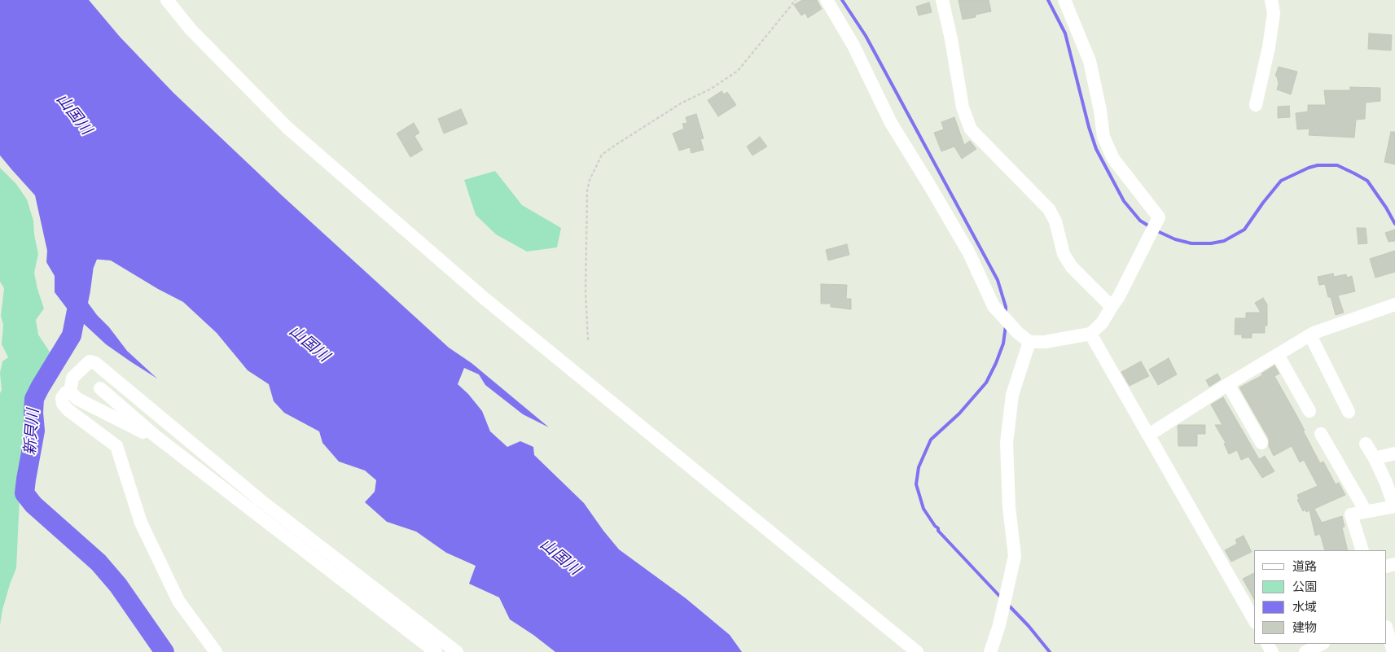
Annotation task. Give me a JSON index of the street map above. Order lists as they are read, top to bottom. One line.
{"water":["山国川","新貝川"],"legend":["道路","公園","水域","建物"]}
